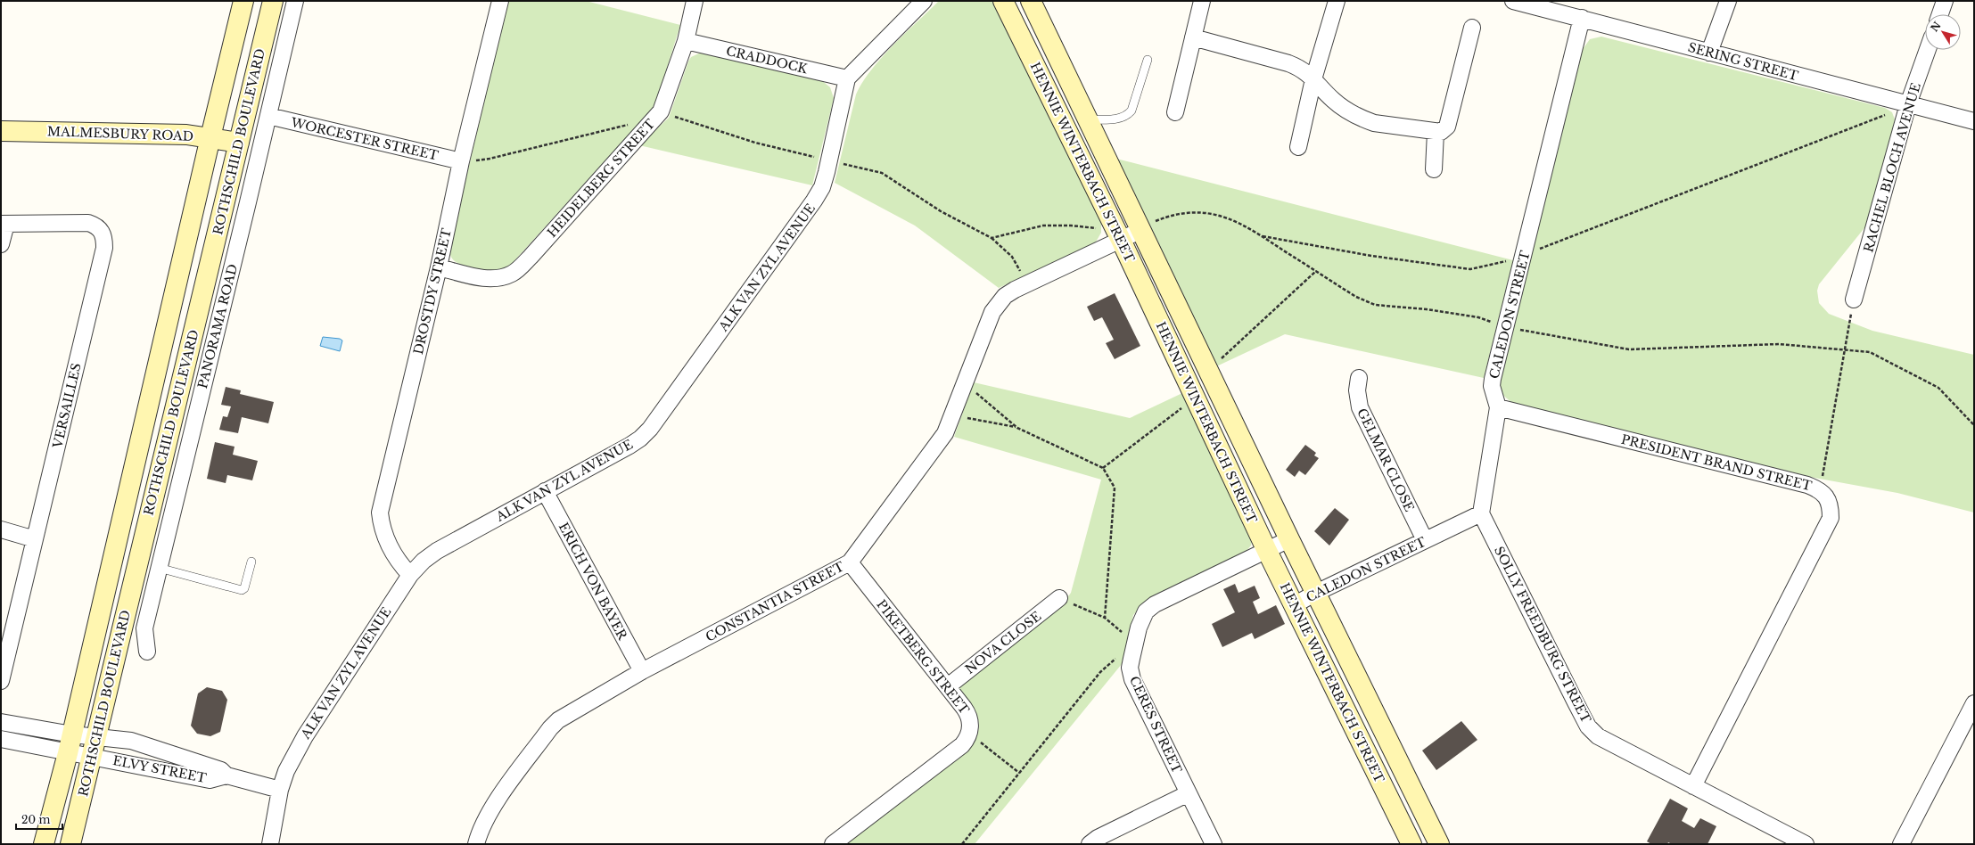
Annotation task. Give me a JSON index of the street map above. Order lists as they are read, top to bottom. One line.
{"streets":{"street":["CRADDOCK","SERING STREET","MALMESBURY ROAD","WORCESTER STREET","ROTHSCHILD BOULEVARD","HENNIE WINTERBACH STREET","RACHEL BLOCH AVENUE","HEIDELBERG STREET","ALK VAN ZYL AVENUE","DROSTDY STREET","CALEDON STREET","PANORAMA ROAD","VERSAILLES","GELMAR CLOSE","PRESIDENT BRAND STREET","ERICH VON BAYER","CONSTANTIA STREET","SOLLY FREEDBURG STREET","NOVA CLOSE","PIKETBERG STREET","CERES STREET","ELVY STREET"]},"crossings":[["CRADDOCK","HEIDELBERG STREET"],["CRADDOCK","ALK VAN ZYL AVENUE"],["SERING STREET","RACHEL BLOCH AVENUE"],["SERING STREET","CALEDON STREET"],["MALMESBURY ROAD","ROTHSCHILD BOULEVARD"],["WORCESTER STREET","DROSTDY STREET"],["WORCESTER STREET","PANORAMA ROAD"],["ROTHSCHILD BOULEVARD","ELVY STREET"],["HENNIE WINTERBACH STREET","CALEDON STREET"],["HENNIE WINTERBACH STREET","CONSTANTIA STREET"],["HENNIE WINTERBACH STREET","CERES STREET"],["HEIDELBERG STREET","DROSTDY STREET"],["ALK VAN ZYL AVENUE","DROSTDY STREET"],["ALK VAN ZYL AVENUE","ERICH VON BAYER"],["ALK VAN ZYL AVENUE","ELVY STREET"],["CALEDON STREET","GELMAR CLOSE"],["CALEDON STREET","PRESIDENT BRAND STREET"],["CALEDON STREET","SOLLY FREEDBURG STREET"],["PRESIDENT BRAND STREET","SOLLY FREEDBURG STREET"],["ERICH VON BAYER","CONSTANTIA STREET"],["CONSTANTIA STREET","PIKETBERG STREET"],["NOVA CLOSE","PIKETBERG STREET"]],"scale_bar":"20 m","north":"top left"}
